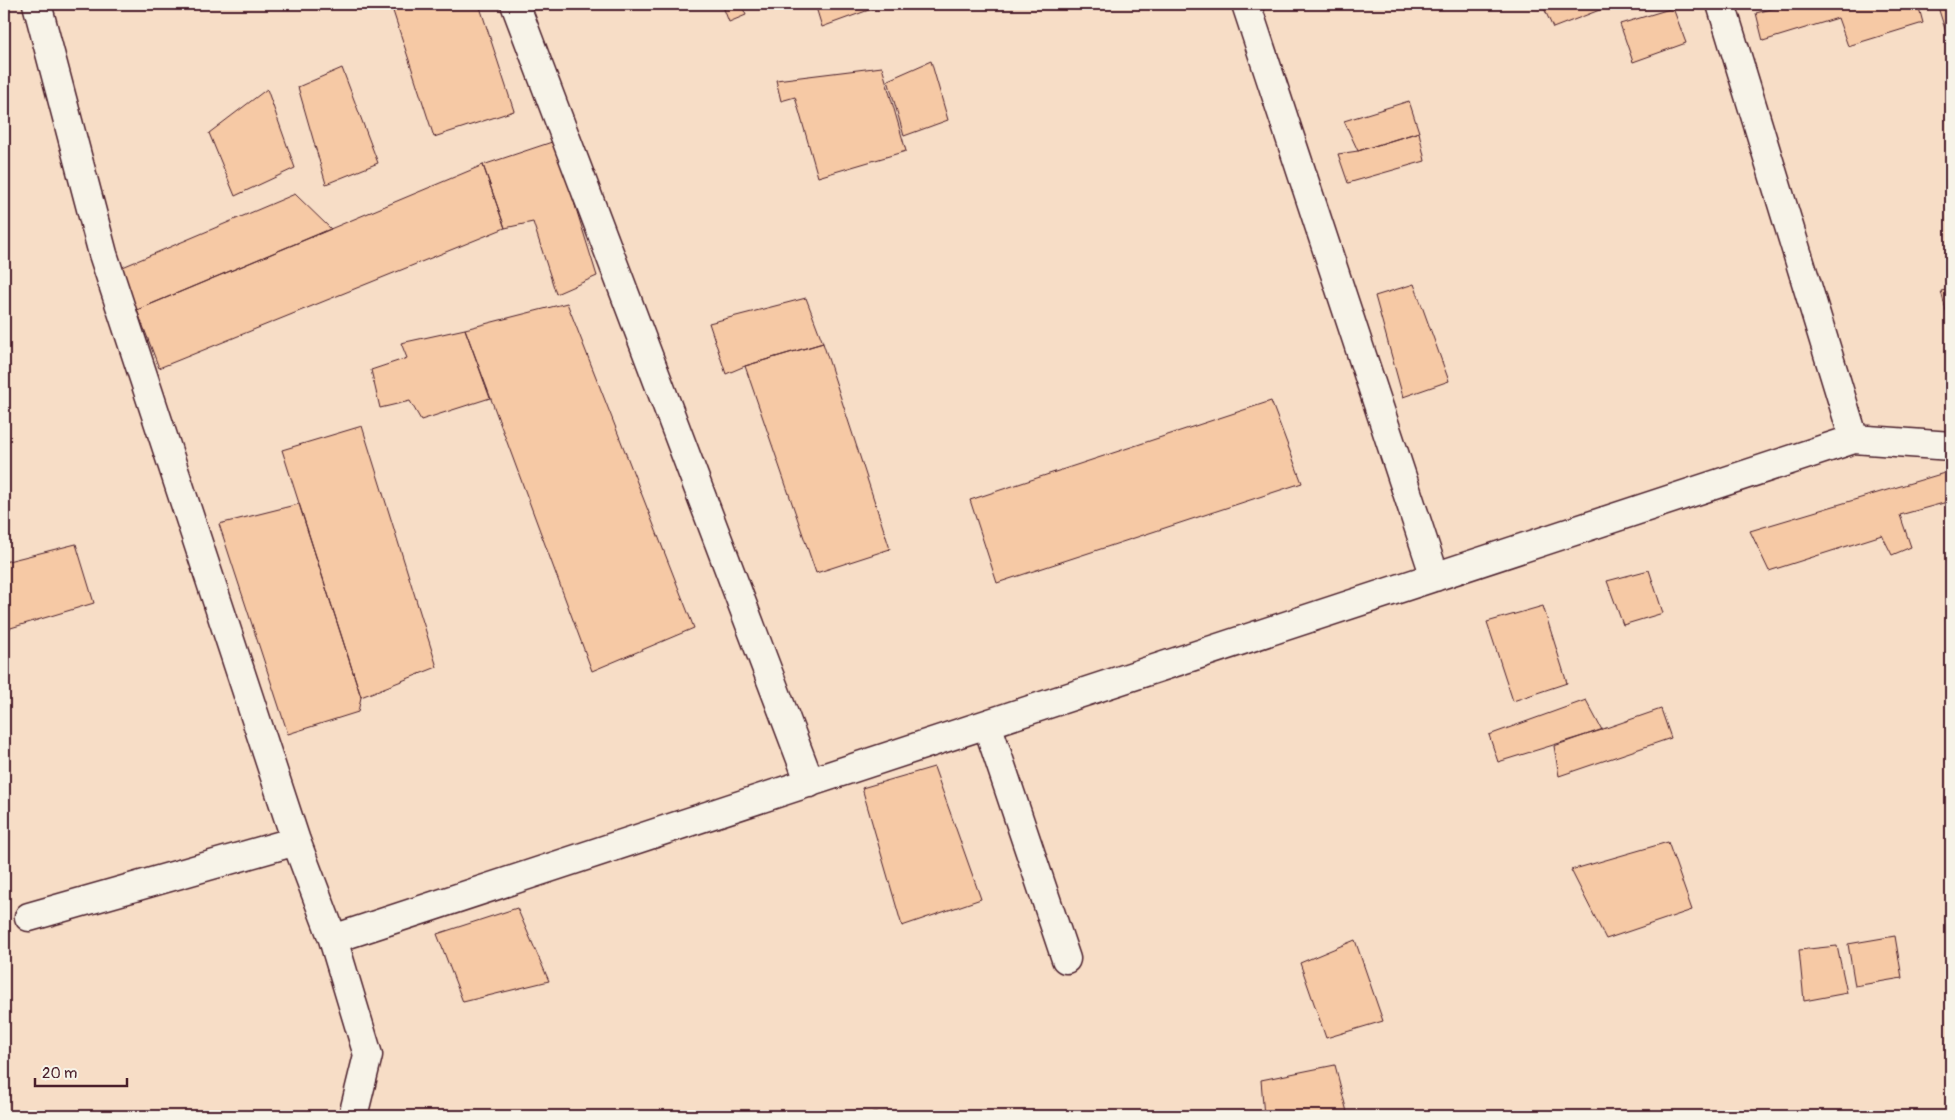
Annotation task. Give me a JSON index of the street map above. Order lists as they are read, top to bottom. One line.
{"scale_bar":"20 m"}
